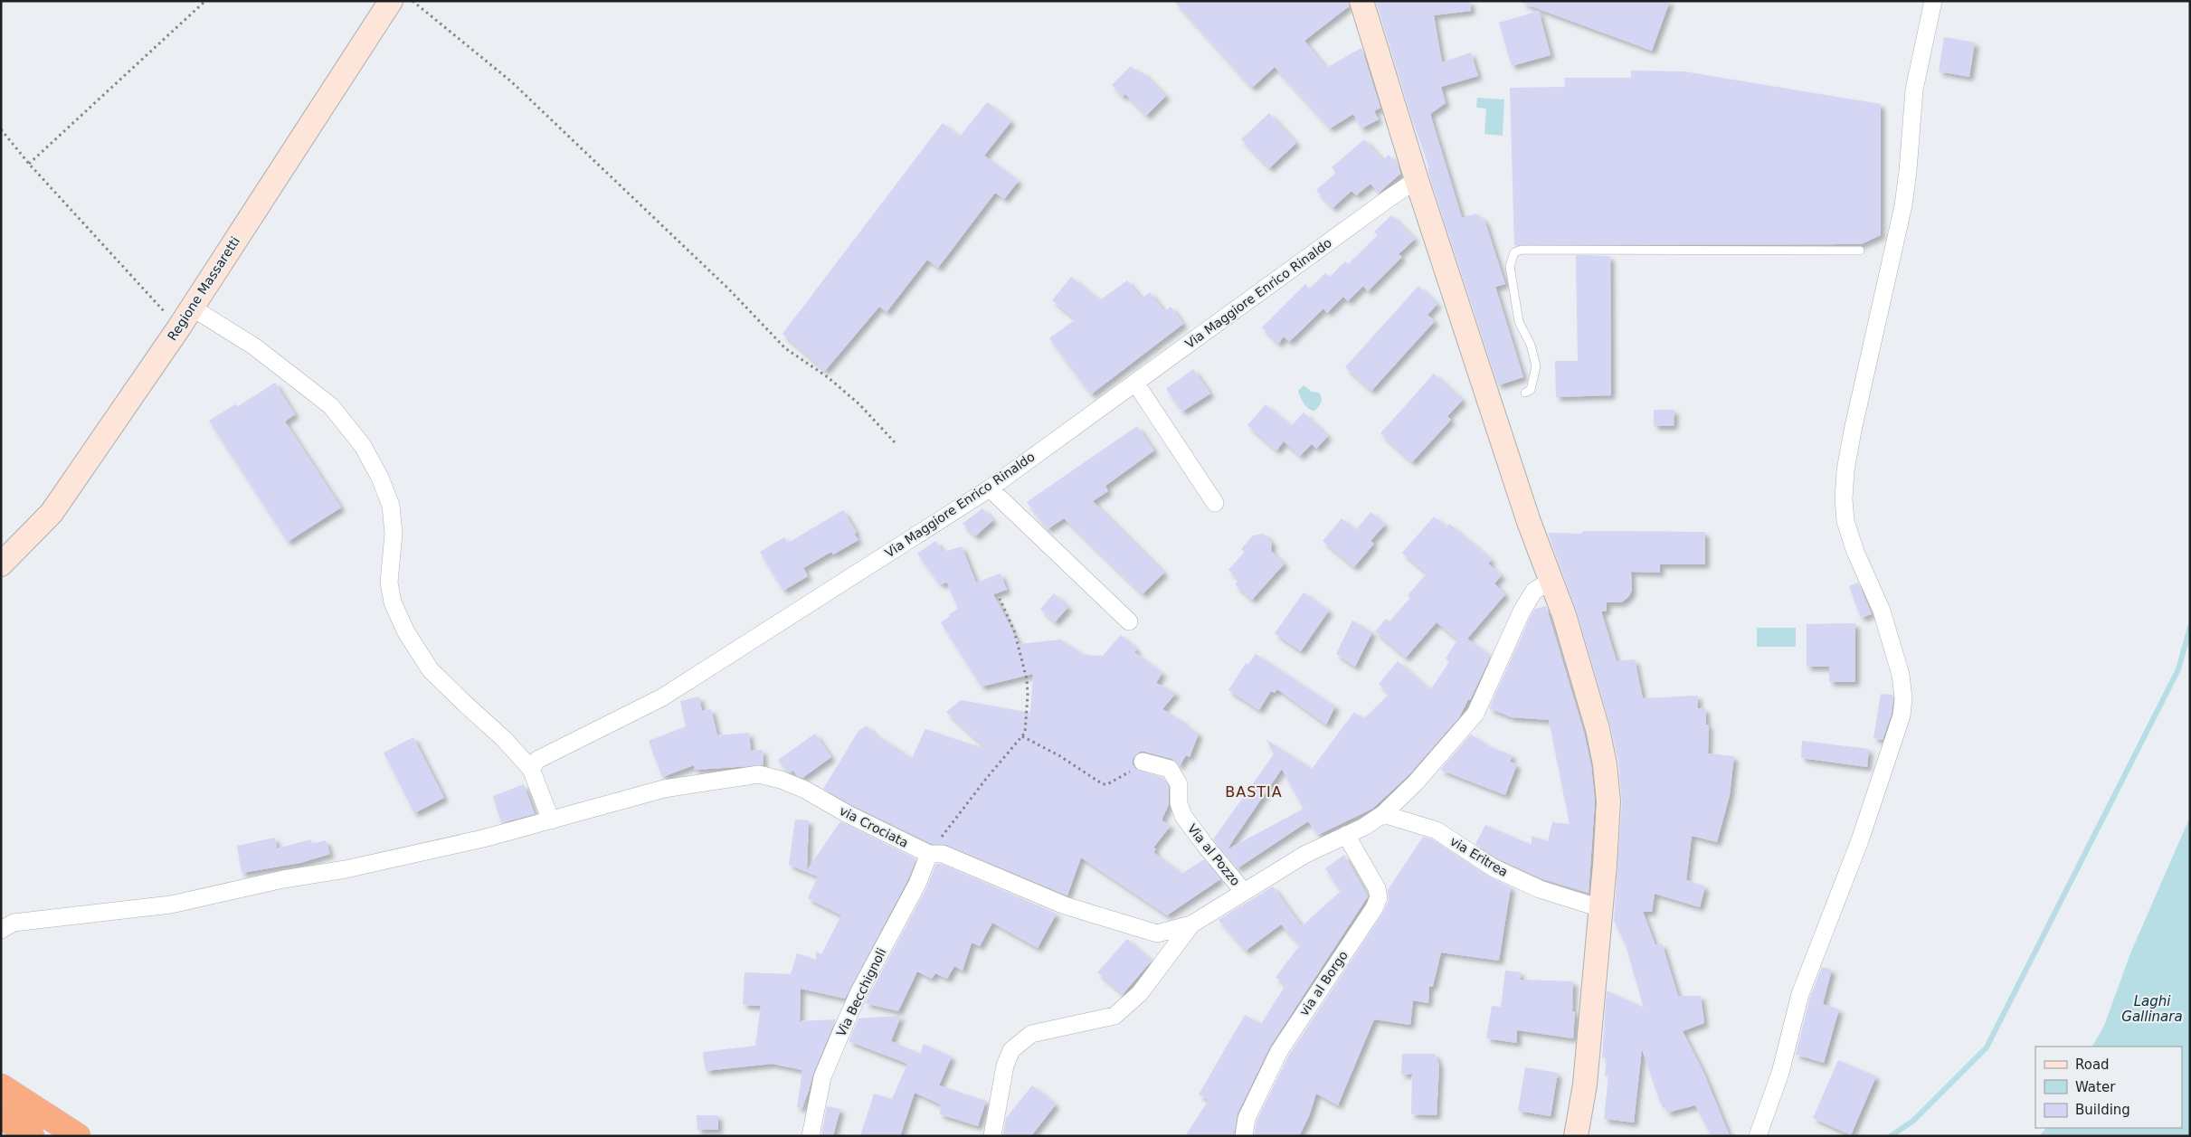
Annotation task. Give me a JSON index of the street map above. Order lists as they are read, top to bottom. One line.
{"streets":{"main road":["Regione Massaretti"],"street":["Via Maggiore Enrico Rinaldo","via Crociata","Via al Pozzo","via Eritrea","via al Borgo","Via Becchignoli"]},"crossings":[["via Crociata","Via Becchignoli"]],"districts":["BASTIA"],"water":["Laghi Gallinara"],"legend":["Road","Water","Building"]}
